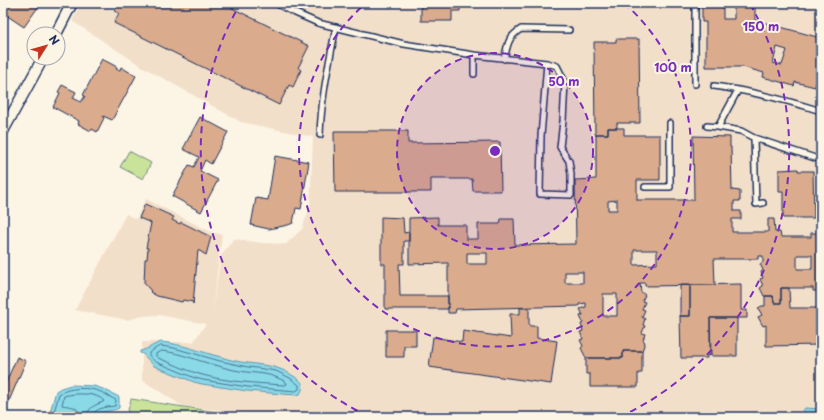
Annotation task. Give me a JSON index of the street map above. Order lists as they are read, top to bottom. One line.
{"north":"top right","rings":["150 m","100 m","50 m"]}
